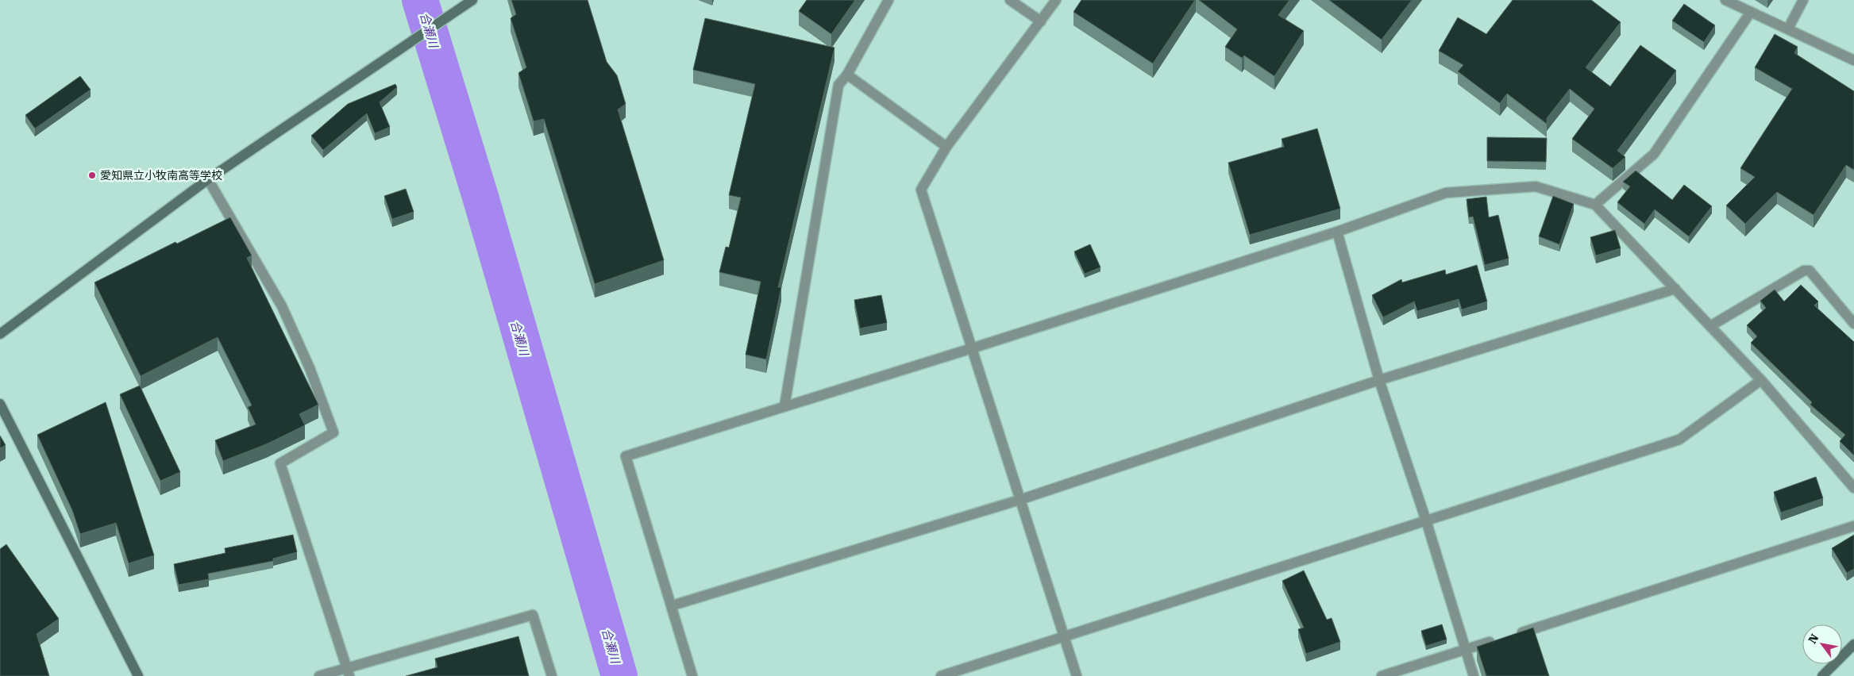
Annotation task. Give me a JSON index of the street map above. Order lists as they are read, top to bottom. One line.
{"water":["合瀬川"],"places":["愛知県立小牧南高等学校"],"north":"top left"}
